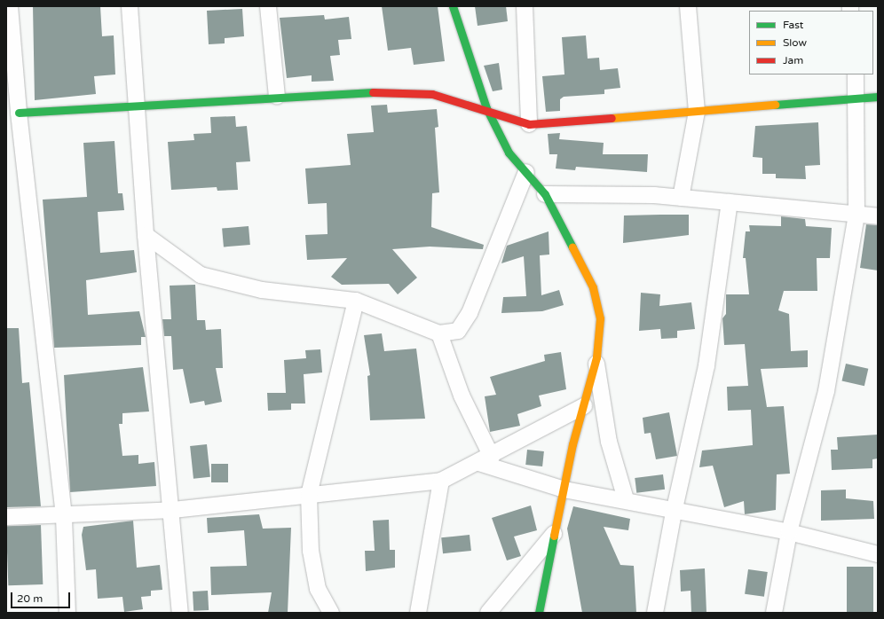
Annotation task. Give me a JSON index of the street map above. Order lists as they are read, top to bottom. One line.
{"legend":["Fast","Slow","Jam"],"scale_bar":"20 m"}
